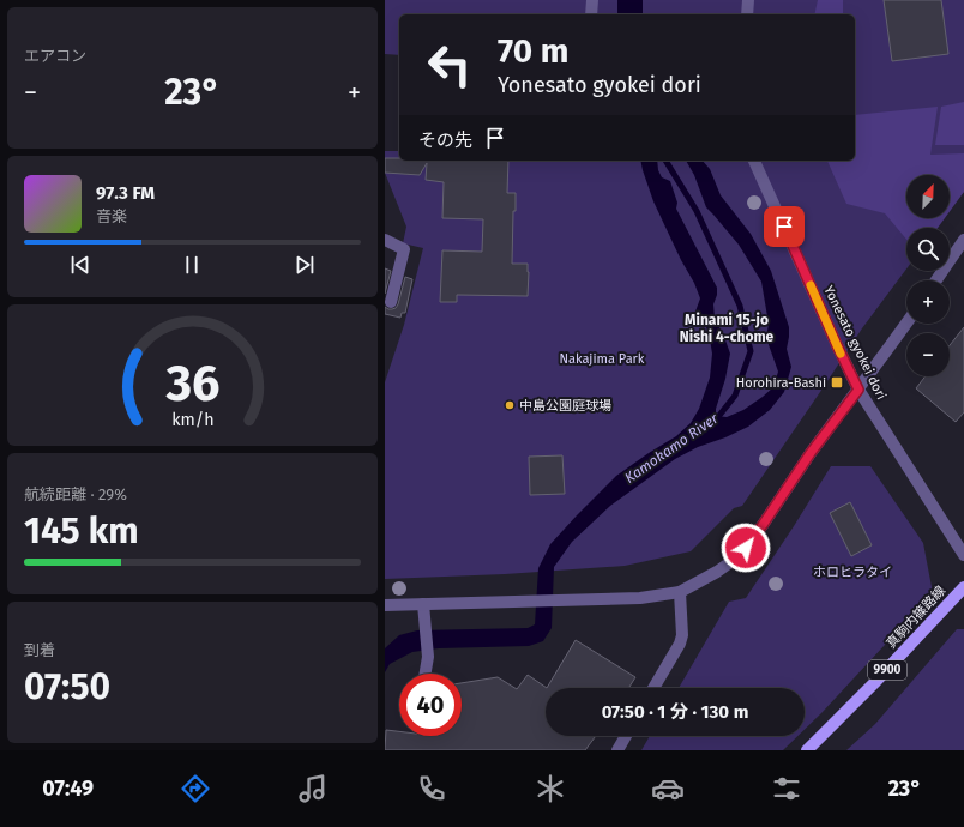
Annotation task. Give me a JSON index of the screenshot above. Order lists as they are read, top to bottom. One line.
{"streets":{"main road":["真駒内篠路線","9900"],"street":["Yonesato gyokei dori"]},"districts":["Minami 15-jo Nishi 4-chome"],"water":["Kamokamo River"],"parks":["Nakajima Park","ホロヒラタイ"],"places":{"transit":["Horohira-Bashi"],"other":["中島公園庭球場"]},"north":"top right","page":{"tile":["エアコン",["航続距離 · 29%","145 km"],["到着","07:50"]],"turn":["70 m","Yonesato gyokei dori"],"heat":["−","23°","+"],"then":"その先","song":["97.3 FM","音楽"],"map_buttons":["+","−"],"limit":"40","trip":"07:50 · 1 分 · 130 m","tabs":["07:49","23°"],"gauge":["36","km/h"]}}
